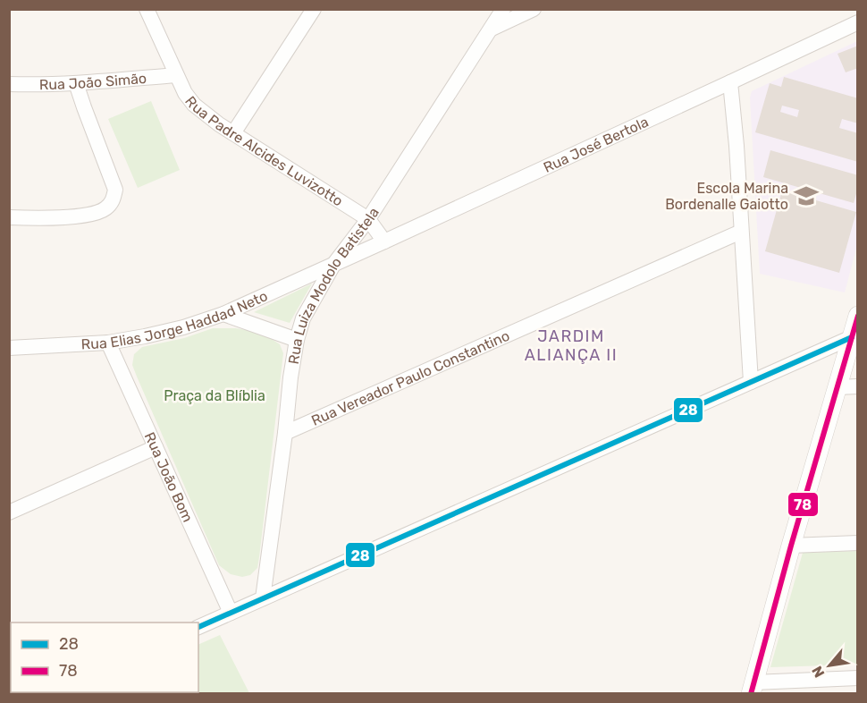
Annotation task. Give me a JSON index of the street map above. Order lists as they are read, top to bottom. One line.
{"streets":{"street":["Rua João Simão","Rua José Bertola","Rua Padre Alcides Luvizotto","Rua Luiza Modolo Batistela","Rua Elias Jorge Haddad Neto","Rua Vereador Paulo Constantino","Rua João Bom"]},"crossings":[["Rua João Simão","Rua Padre Alcides Luvizotto"],["Rua José Bertola","Rua Padre Alcides Luvizotto"],["Rua José Bertola","Rua Luiza Modolo Batistela"],["Rua José Bertola","Rua Elias Jorge Haddad Neto"],["Rua Padre Alcides Luvizotto","Rua Luiza Modolo Batistela"],["Rua Luiza Modolo Batistela","Rua Elias Jorge Haddad Neto"],["Rua Luiza Modolo Batistela","Rua Vereador Paulo Constantino"],["Rua Elias Jorge Haddad Neto","Rua João Bom"]],"districts":["JARDIM ALIANÇA II"],"parks":["Praça da Blíblia"],"places":{"school or university":["Escola Marina Bordenalle Gaiotto"]},"lines":["transit line 78","transit line 28"],"legend":["28","78"],"north":"bottom left"}
